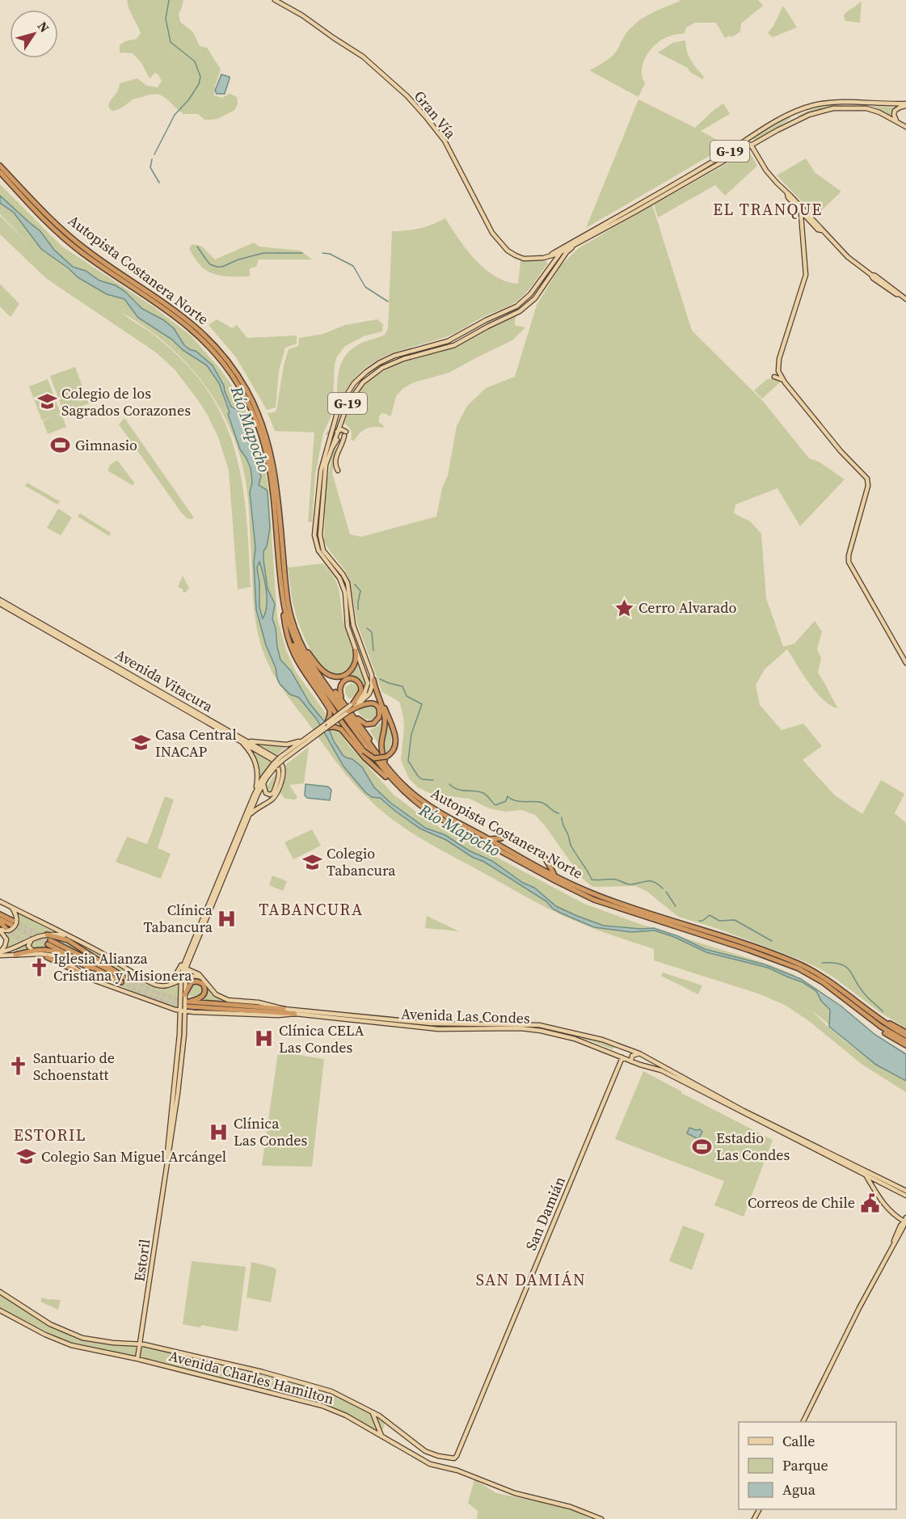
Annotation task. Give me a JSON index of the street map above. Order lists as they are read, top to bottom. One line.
{"streets":{"highway":["Autopista Costanera Norte"],"main road":["Gran Vía","G-19","Avenida Vitacura","Avenida Las Condes","San Damián","Estoril","Avenida Charles Hamilton"]},"crossings":[["Gran Vía","G-19"],["Avenida Las Condes","San Damián"],["Avenida Las Condes","Estoril"],["San Damián","Avenida Charles Hamilton"],["Estoril","Avenida Charles Hamilton"]],"districts":["EL TRANQUE","TABANCURA","ESTORIL","SAN DAMIÁN"],"water":["Río Mapocho"],"places":{"school or university":["Colegio de los Sagrados Corazones","Casa Central INACAP","Colegio Tabancura","Colegio San Miguel Arcángel"],"sports":["Gimnasio","Estadio Las Condes"],"place":["Cerro Alvarado"],"hospital":["Clínica Tabancura","Clínica CELA Las Condes","Clínica Las Condes"],"church":["Iglesia Alianza Cristiana y Misionera","Santuario de Schoenstatt"],"public building":["Correos de Chile"]},"legend":["Calle","Parque","Agua"],"north":"top right"}
